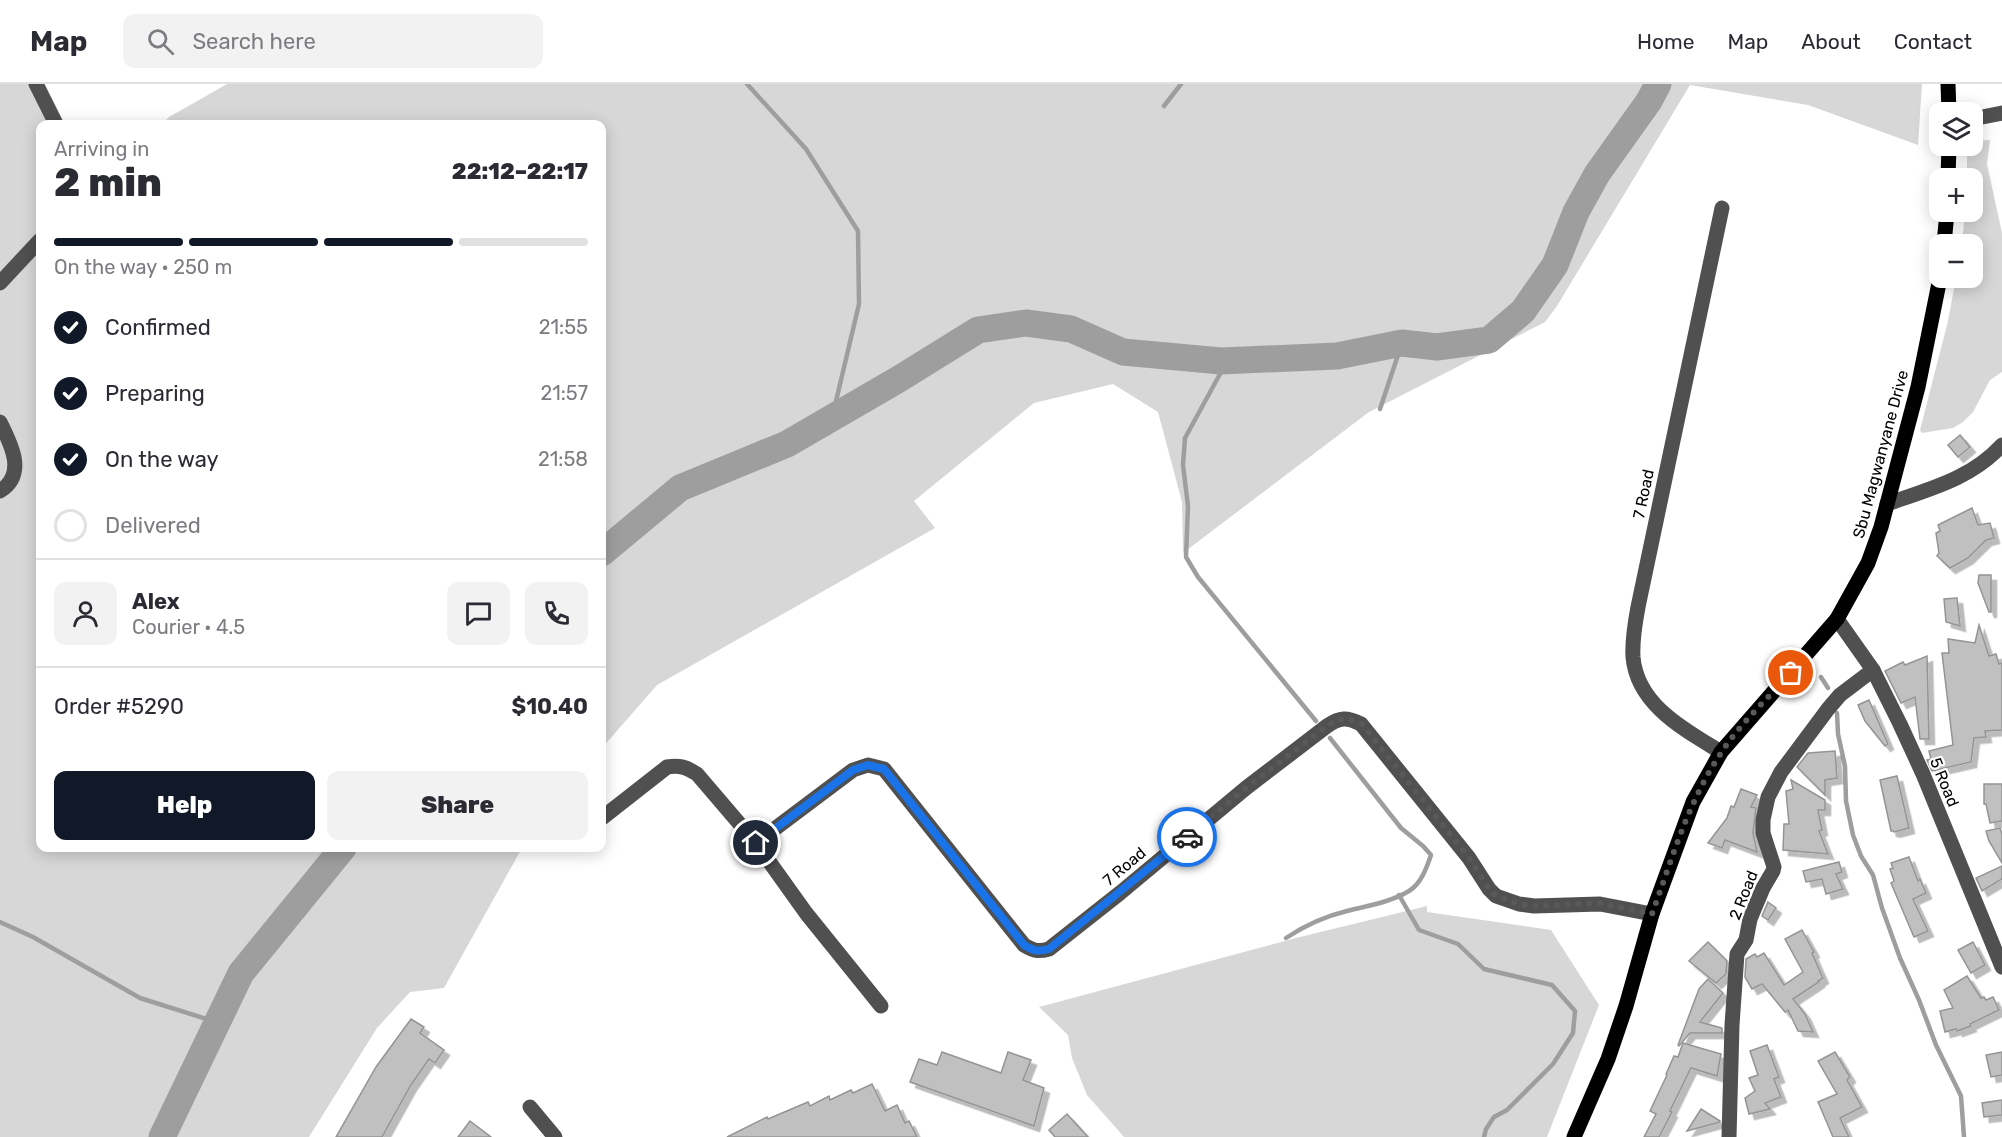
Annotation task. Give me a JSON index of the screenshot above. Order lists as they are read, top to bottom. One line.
{"streets":{"main road":["Sbu Magwanyane Drive"],"street":["7 Road","5 Road","2 Road"]},"crossings":[["Sbu Magwanyane Drive","7 Road"],["Sbu Magwanyane Drive","5 Road"],["5 Road","2 Road"]],"page":{"header":"Map","search":"Search here","nav":["Home","Map","About","Contact"],"map_buttons":["+","−"],"heading":["2 min","Arriving in","22:12–22:17"],"panel":["Alex","Courier · 4.5","Order #5290","$10.40"],"bar":"On the way · 250 m","list":[["Confirmed","21:55"],["Preparing","21:57"],["On the way","21:58"],"Delivered"],"buttons":["Help","Share"]}}
